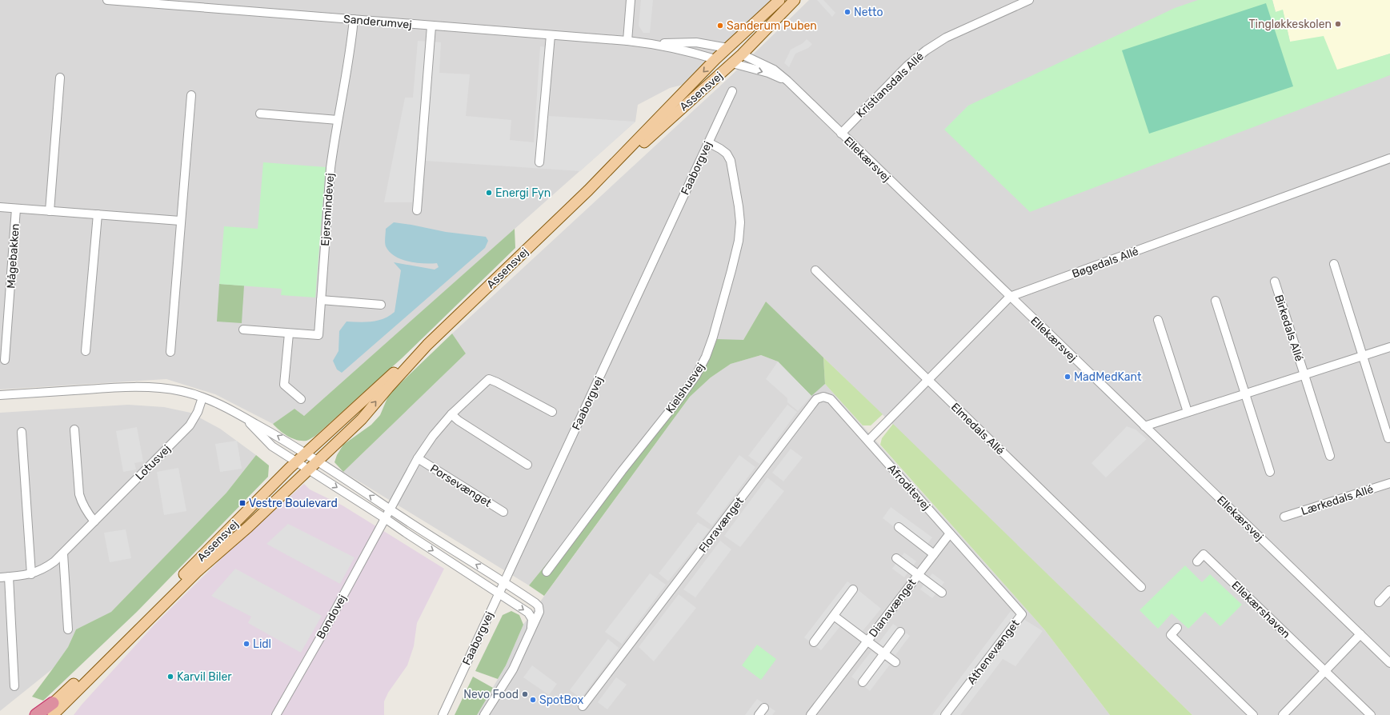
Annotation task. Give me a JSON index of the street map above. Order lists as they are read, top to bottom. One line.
{"streets":{"main road":["Assensvej"],"street":["Sanderumvej","Kristiansdals Allé","Ellekærsvej","Faaborgvej","Ejersmindevej","Mågebakken","Bøgedals Allé","Birkedals Allé","Kielshusvej","Elmedals Allé","Lotusvej","Porsevænget","Afroditevej","Lærkedals Allé","Floravænget","Dianavænget","Ellekærshaven","Bondovej","Athenevænget"]},"crossings":[["Sanderumvej","Assensvej"],["Sanderumvej","Ejersmindevej"],["Kristiansdals Allé","Ellekærsvej"],["Assensvej","Ellekærsvej"],["Ellekærsvej","Bøgedals Allé"],["Ellekærsvej","Birkedals Allé"],["Faaborgvej","Kielshusvej"],["Bøgedals Allé","Elmedals Allé"],["Bøgedals Allé","Afroditevej"],["Bøgedals Allé","Floravænget"],["Afroditevej","Floravænget"],["Afroditevej","Dianavænget"],["Afroditevej","Athenevænget"],["Dianavænget","Athenevænget"]],"places":{"other":["Netto","Tingløkkeskolen","Sanderum Puben","Energi Fyn","MadMedKant","Lidl","Karvil Biler","Nevo Food","SpotBox"],"transit":["Vestre Boulevard"]}}
